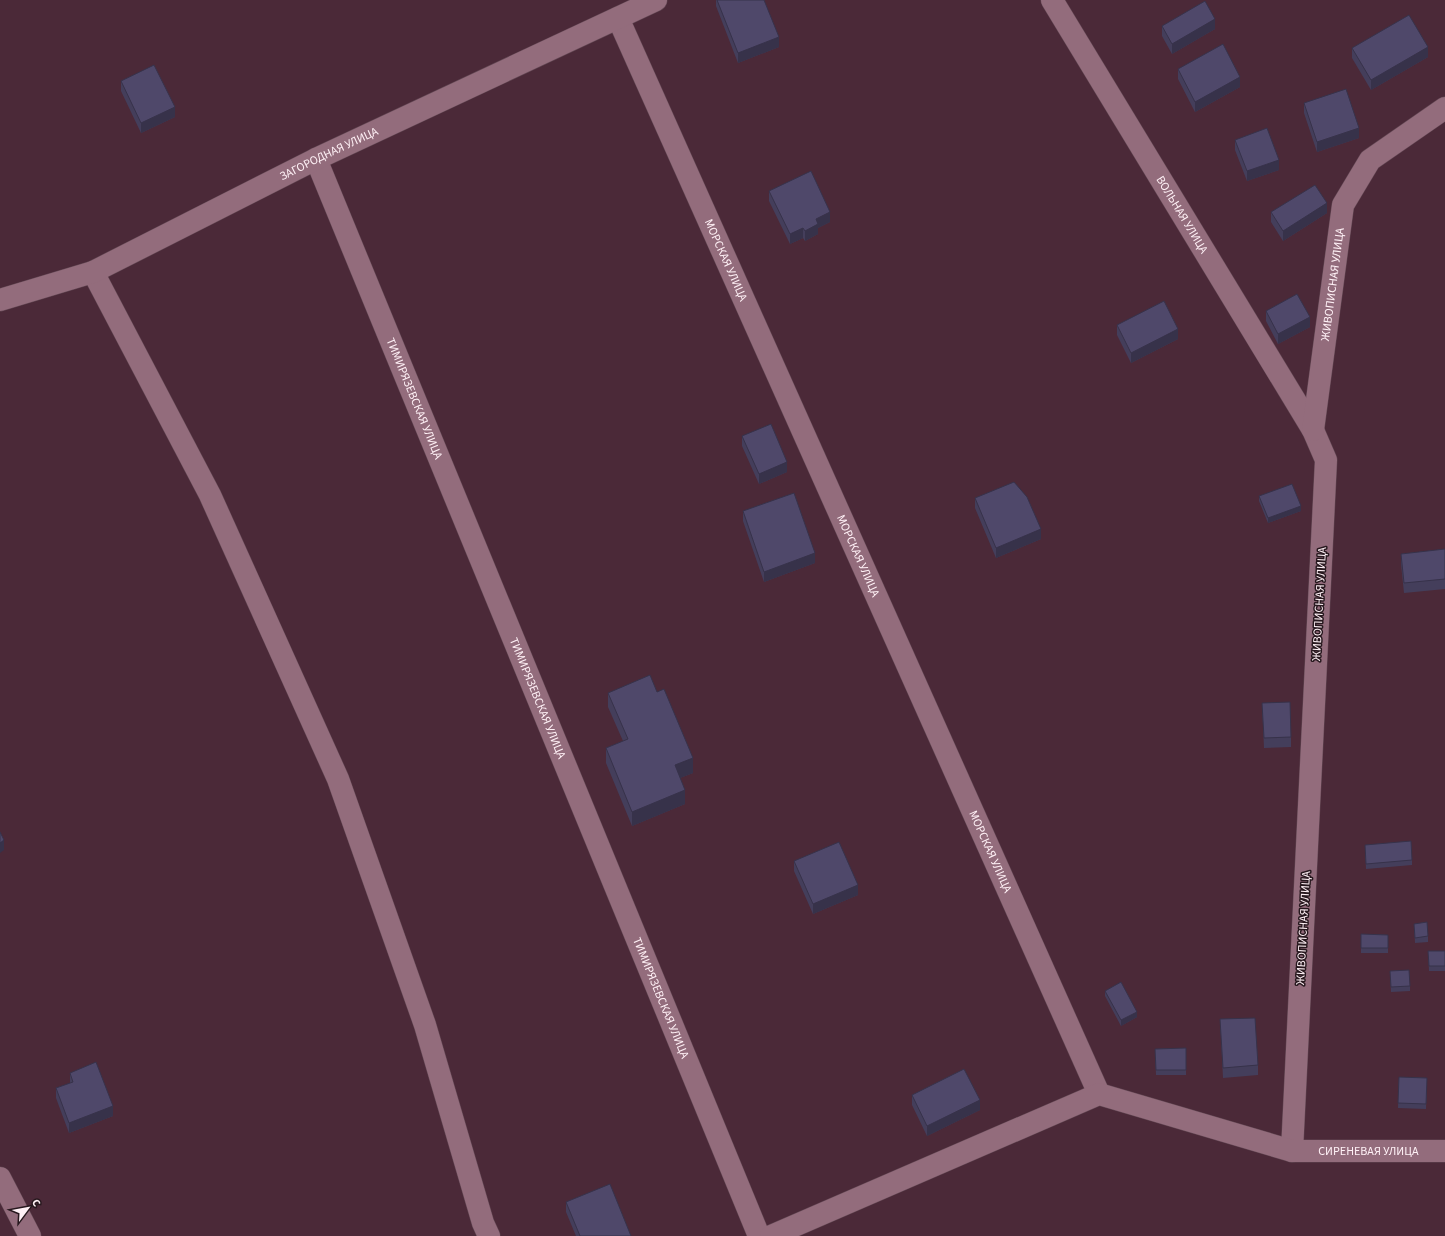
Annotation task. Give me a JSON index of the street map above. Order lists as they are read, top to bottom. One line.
{"streets":{"street":["ЗАГОРОДНАЯ УЛИЦА","ВОЛЬНАЯ УЛИЦА","МОРСКАЯ УЛИЦА","ЖИВОПИСНАЯ УЛИЦА","ТИМИРЯЗЕВСКАЯ УЛИЦА","СИРЕНЕВАЯ УЛИЦА"]},"crossings":[["ЗАГОРОДНАЯ УЛИЦА","МОРСКАЯ УЛИЦА"],["ЗАГОРОДНАЯ УЛИЦА","ТИМИРЯЗЕВСКАЯ УЛИЦА"],["ВОЛЬНАЯ УЛИЦА","ЖИВОПИСНАЯ УЛИЦА"],["МОРСКАЯ УЛИЦА","СИРЕНЕВАЯ УЛИЦА"],["ЖИВОПИСНАЯ УЛИЦА","СИРЕНЕВАЯ УЛИЦА"]],"north":"top right"}
